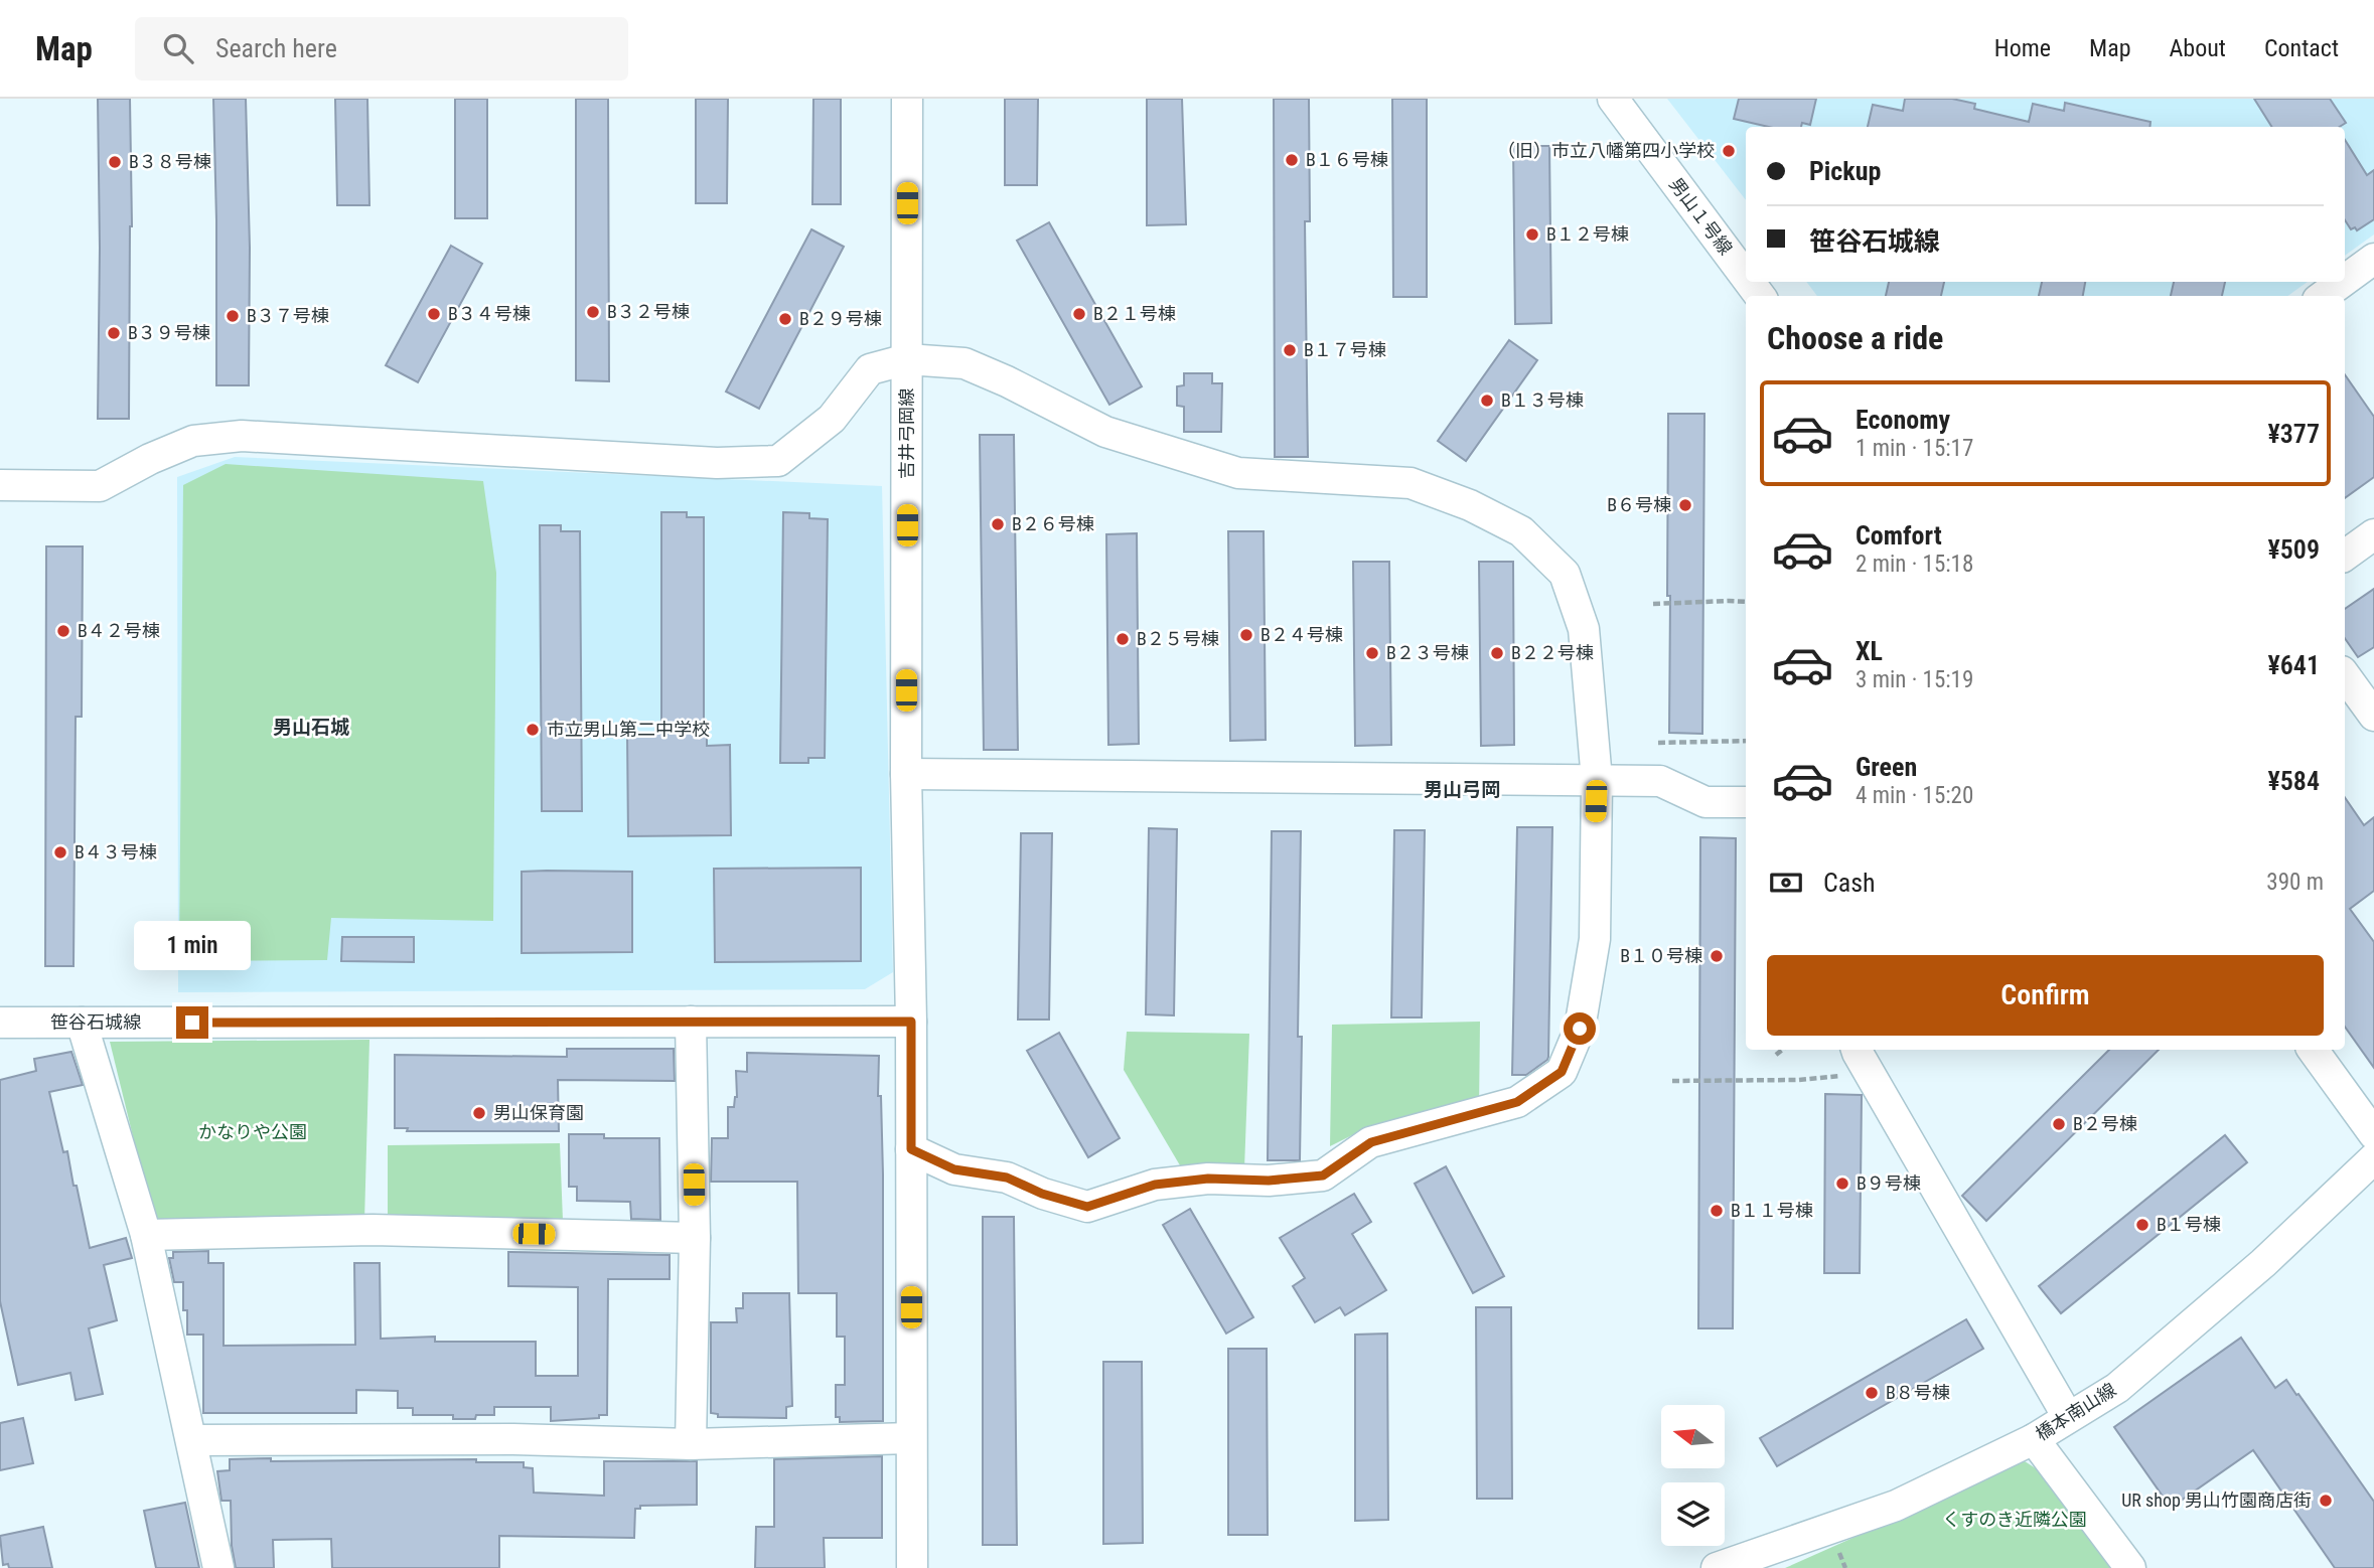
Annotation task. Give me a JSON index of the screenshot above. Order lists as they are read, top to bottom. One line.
{"streets":{"street":["男山１号線","吉井弓岡線","笹谷石城線","橋本南山線"]},"crossings":[["吉井弓岡線","笹谷石城線"]],"districts":["男山石城","男山弓岡"],"parks":["かなりや公園","くすのき近隣公園"],"places":["（旧）市立八幡第四小学校","B１６号棟","B３８号棟","B１２号棟","B３２号棟","B３４号棟","B２１号棟","B３７号棟","B２９号棟","B３９号棟","B１７号棟","B１３号棟","B６号棟","B２６号棟","B４２号棟","B２４号棟","B２５号棟","B２３号棟","B２２号棟","市立男山第二中学校","B４３号棟","B１０号棟","男山保育園","B２号棟","B９号棟","B１１号棟","B１号棟","B８号棟","UR shop 男山竹園商店街"],"north":"left","page":{"header":"Map","search":"Search here","nav":["Home","Map","About","Contact"],"banner":["Pickup","笹谷石城線"],"heading":"Choose a ride","list":[{"name":"Economy","note":"1 min · 15:17","value":"¥377"},{"name":"Comfort","note":"2 min · 15:18","value":"¥509"},{"name":"XL","note":"3 min · 15:19","value":"¥641"},{"name":"Green","note":"4 min · 15:20","value":"¥584"}],"pay":["Cash","390 m"],"bubble":"1 min","buttons":"Confirm"}}
